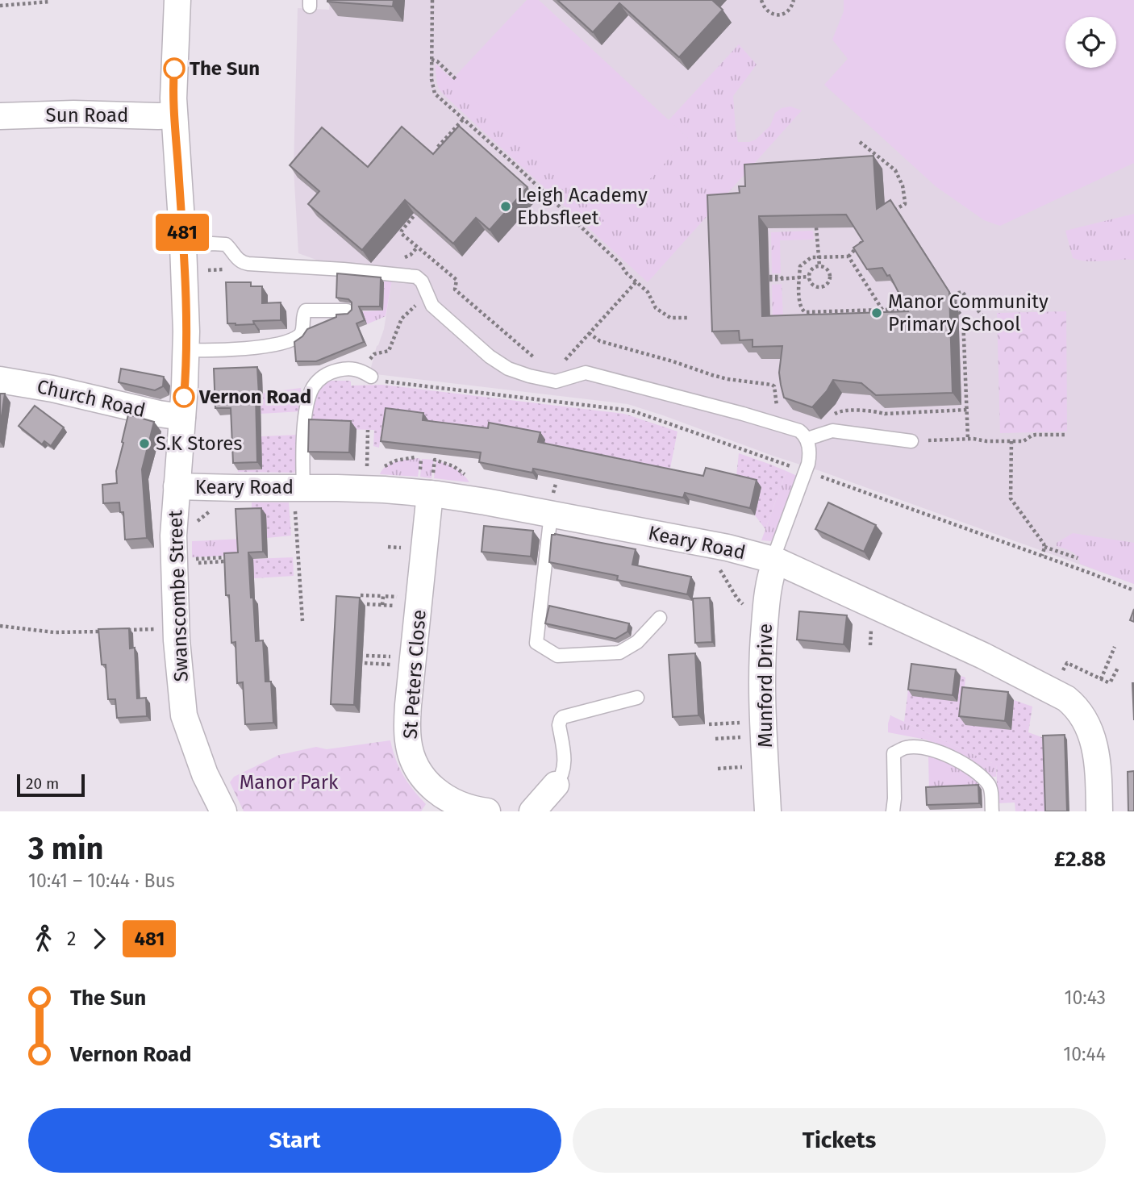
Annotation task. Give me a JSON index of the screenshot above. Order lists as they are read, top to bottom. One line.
{"streets":{"street":["Sun Road","Church Road","Keary Road","Swanscombe Street","St Peters Close","Munford Drive"]},"crossings":[["Sun Road","Swanscombe Street"],["Church Road","Swanscombe Street"],["Keary Road","Swanscombe Street"],["Keary Road","St Peters Close"],["Keary Road","Munford Drive"]],"parks":["Manor Park"],"places":["The Sun","Leigh Academy Ebbsfleet","Manor Community Primary School","Vernon Road","S.K Stores"],"lines":["bus line 481"],"scale_bar":"20 m","page":{"on_map":"481","scale":"20 m","heading":["3 min","10:41 – 10:44 · Bus","£2.88"],"legs":["2","481"],"list":[{"name":"The Sun","value":"10:43"},{"name":"Vernon Road","value":"10:44"}],"buttons":["Start","Tickets"]}}
